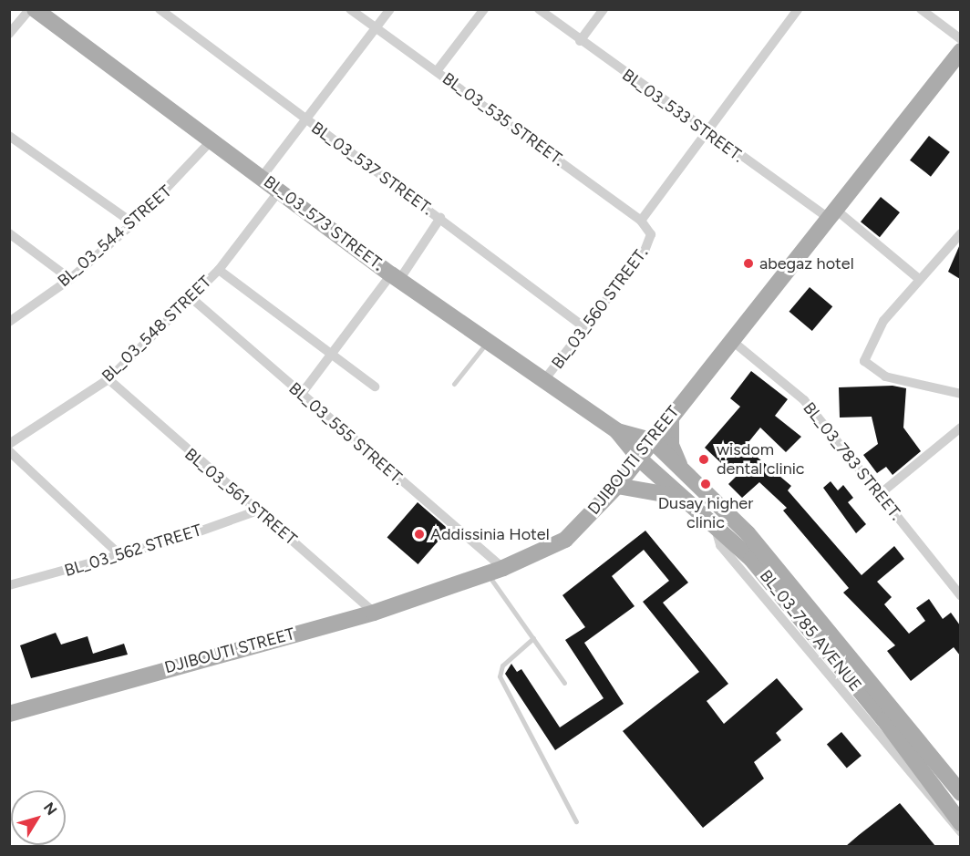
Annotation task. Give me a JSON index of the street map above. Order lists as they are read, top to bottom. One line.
{"streets":{"main road":["BL_03_573 STREET.","DJIBOUTI STREET","BL_03_785 AVENUE"],"street":["BL_03_533 STREET.","BL_03_535 STREET.","BL_03_537 STREET.","BL_03_544 STREET","BL_03_560 STREET.","BL_03_548 STREET","BL_03_555 STREET.","BL_03_783 STREET.","BL_03_561 STREET","BL_03_562 STREET"]},"crossings":[["BL_03_533 STREET.","BL_03_560 STREET."],["BL_03_533 STREET.","DJIBOUTI STREET"],["BL_03_535 STREET.","BL_03_560 STREET."],["BL_03_537 STREET.","BL_03_560 STREET."],["BL_03_573 STREET.","BL_03_544 STREET"],["BL_03_573 STREET.","BL_03_560 STREET."],["BL_03_573 STREET.","BL_03_548 STREET"],["BL_03_573 STREET.","BL_03_785 AVENUE"],["BL_03_548 STREET","BL_03_555 STREET."],["BL_03_548 STREET","BL_03_561 STREET"],["BL_03_555 STREET.","DJIBOUTI STREET"],["DJIBOUTI STREET","BL_03_783 STREET."],["DJIBOUTI STREET","BL_03_561 STREET"],["DJIBOUTI STREET","BL_03_785 AVENUE"],["BL_03_561 STREET","BL_03_562 STREET"]],"places":["abegaz hotel","wisdom dental clinic","Dusay higher clinic","Addissinia Hotel"],"north":"top right"}
